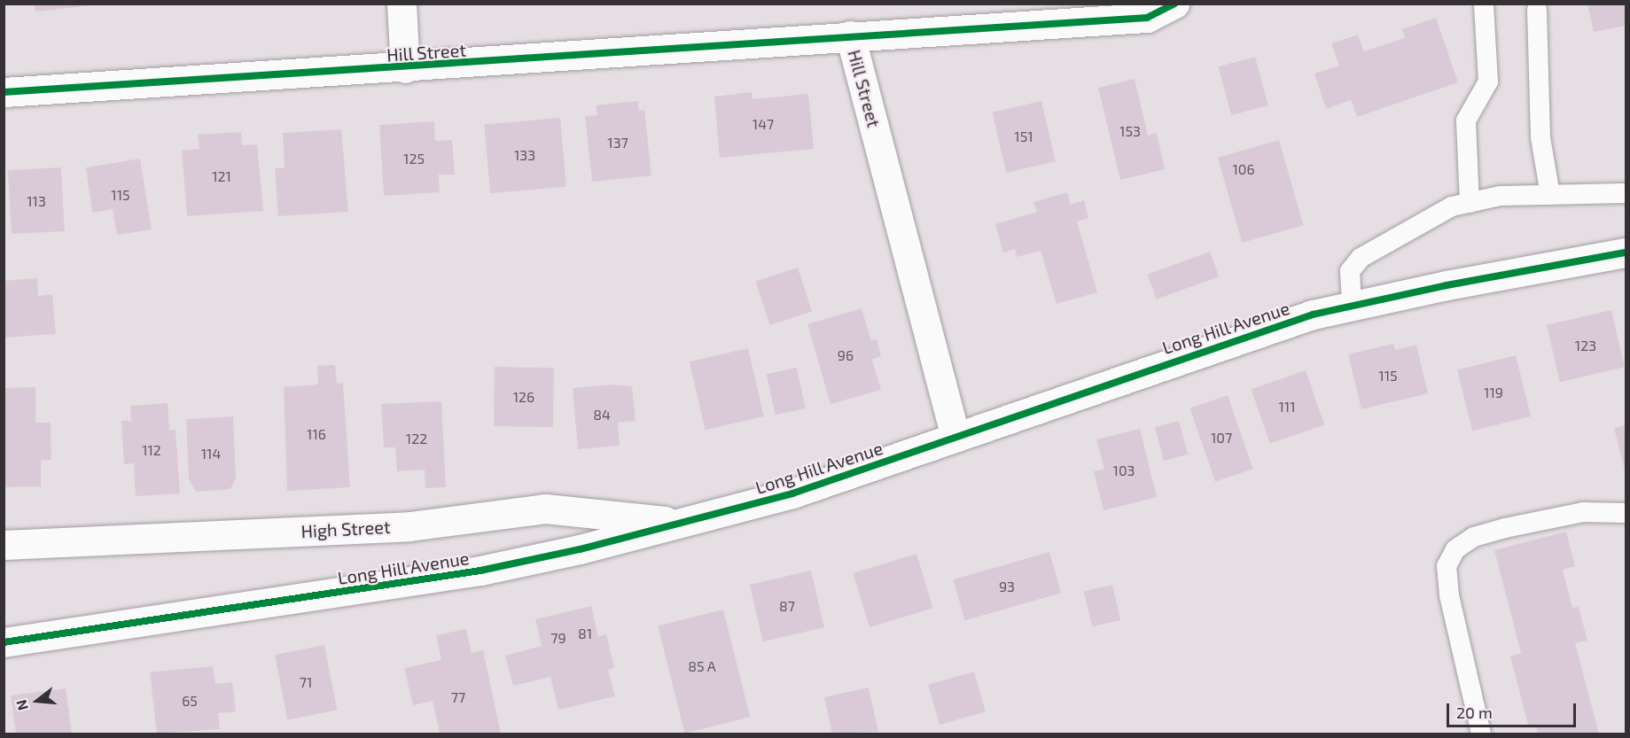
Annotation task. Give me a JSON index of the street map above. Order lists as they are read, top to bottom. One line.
{"streets":{"street":["Hill Street","Long Hill Avenue","High Street"]},"crossings":[["Hill Street","Long Hill Avenue"],["Long Hill Avenue","High Street"]],"house_numbers":["147","153","151","137","133","125","106","121","115","113","123","96","115","119","126","111","84","116","107","122","112","114","103","93","87","81","79","85 A","71","77","65"],"scale_bar":"20 m","north":"left"}
